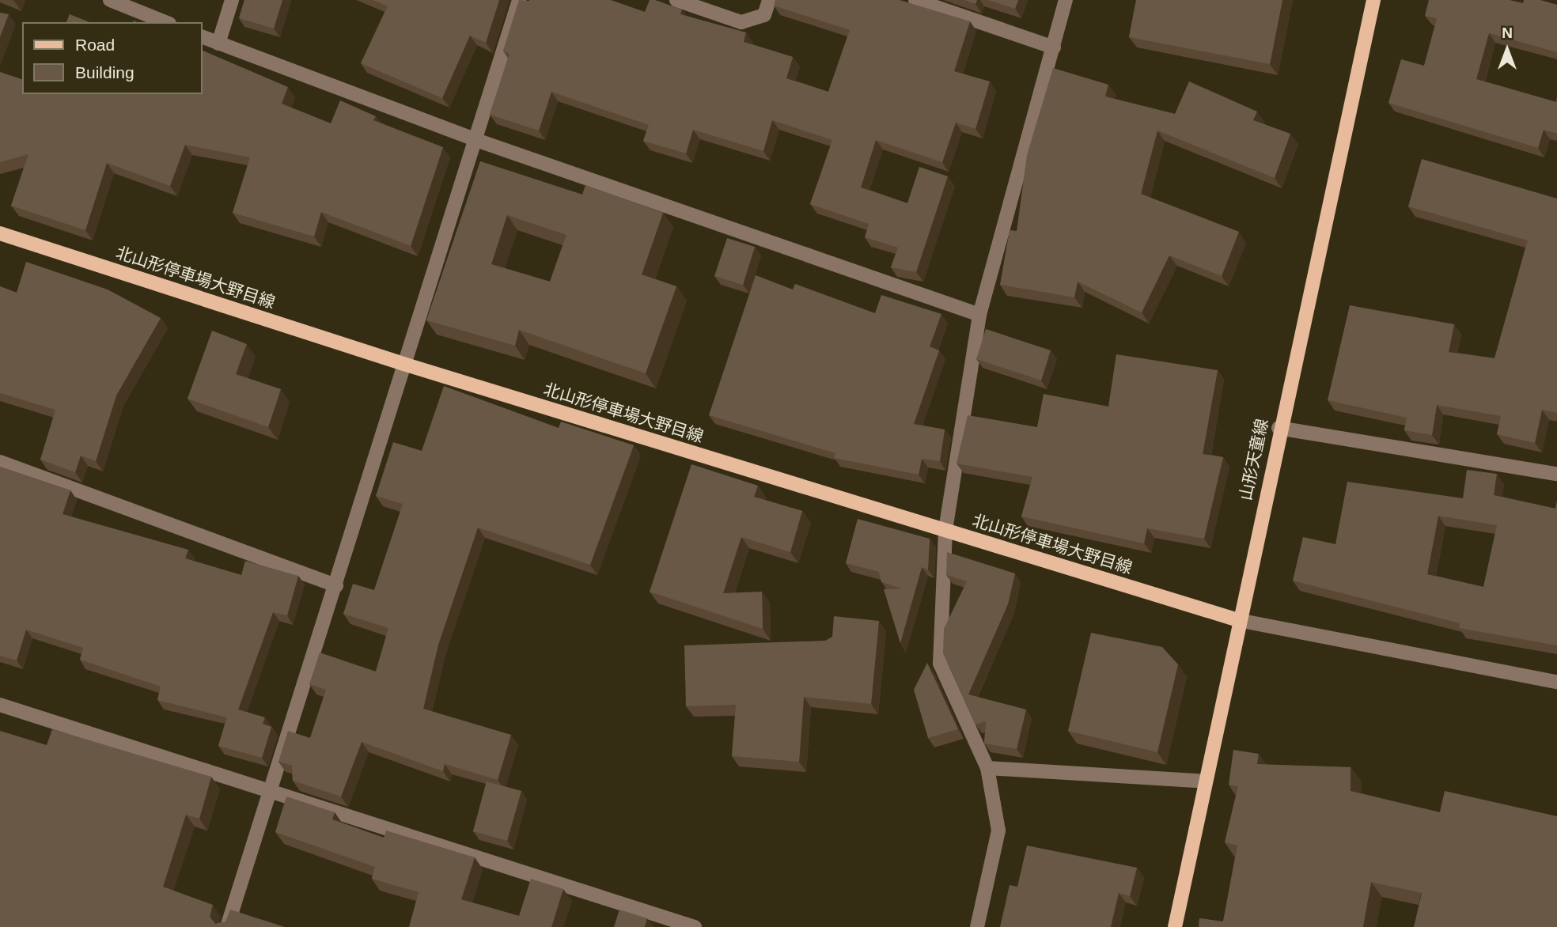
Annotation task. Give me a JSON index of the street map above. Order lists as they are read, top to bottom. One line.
{"streets":{"main road":["北山形停車場大野目線","山形天童線"]},"crossings":[["北山形停車場大野目線","山形天童線"]],"legend":["Road","Building"],"north":"top"}
